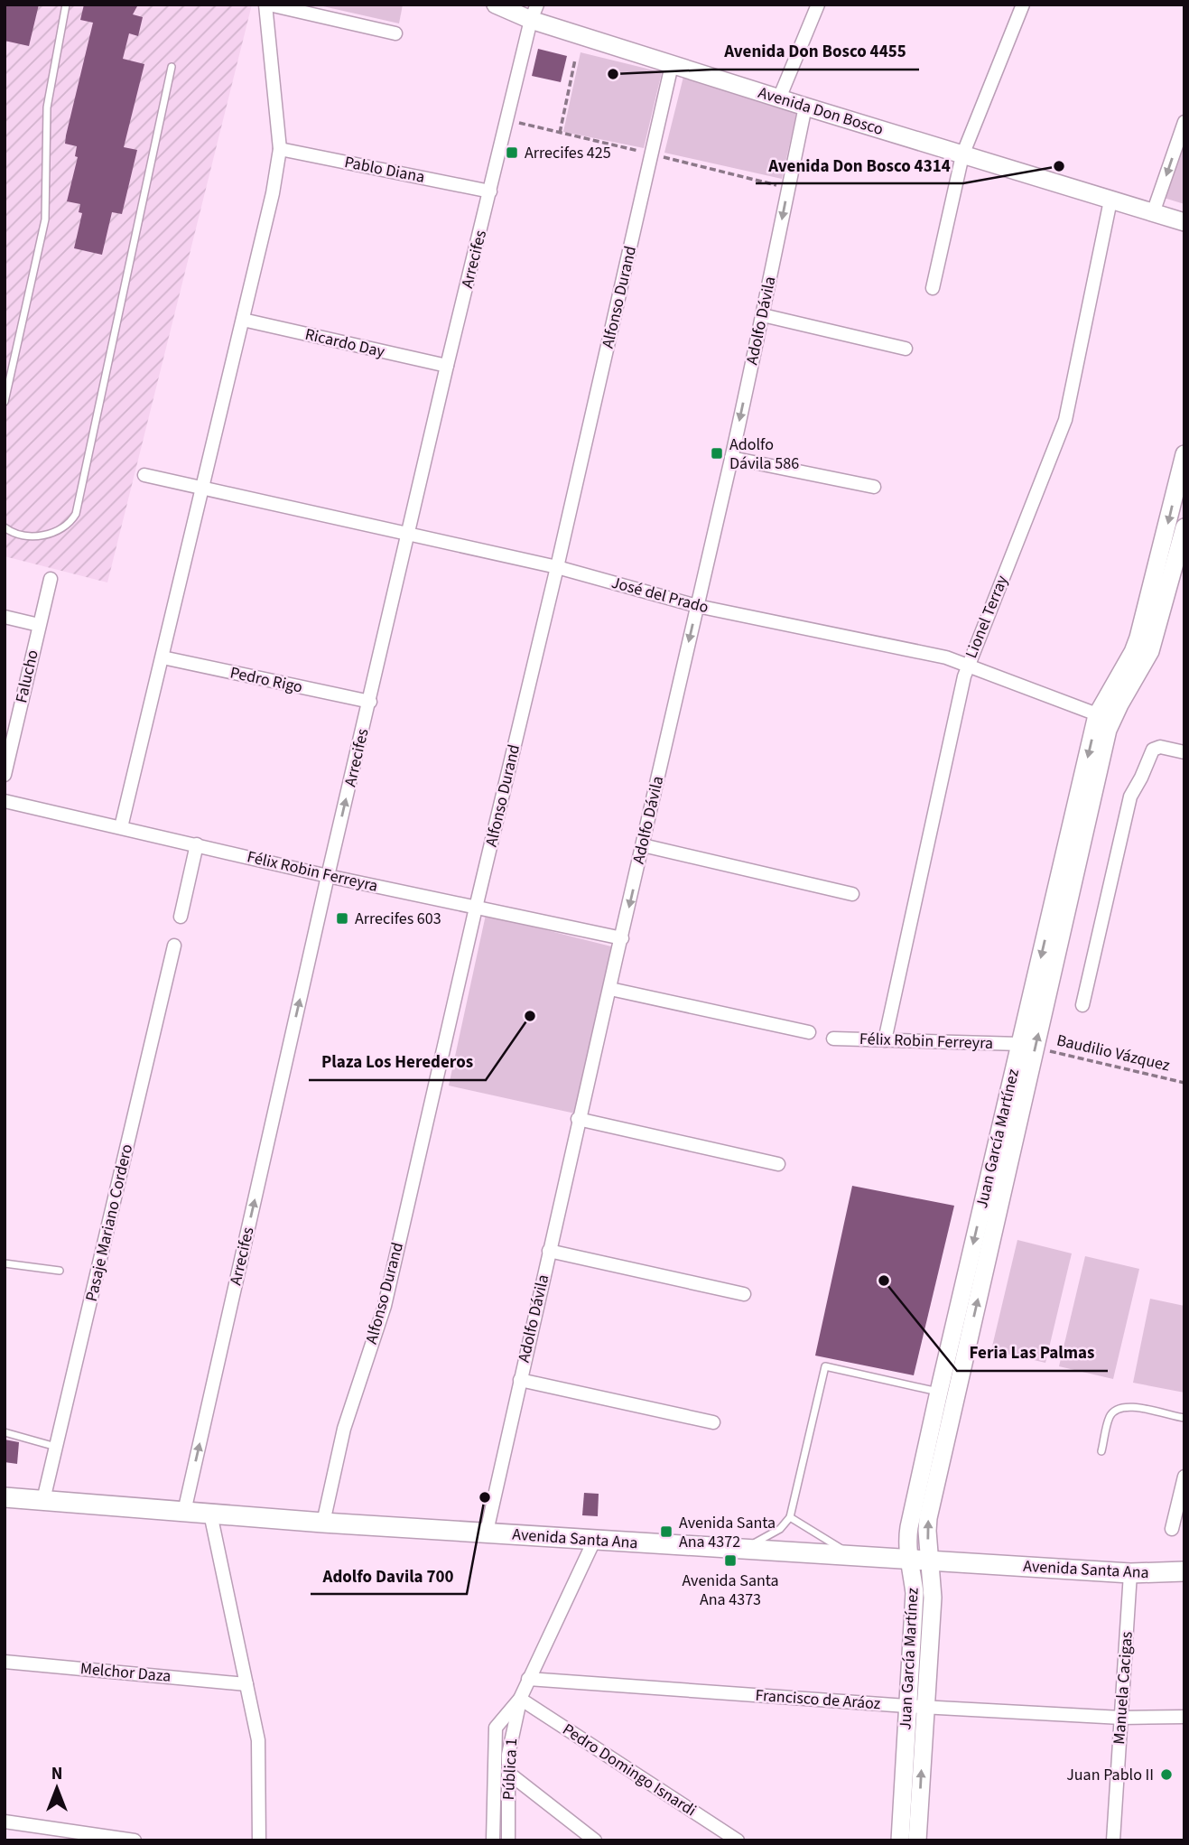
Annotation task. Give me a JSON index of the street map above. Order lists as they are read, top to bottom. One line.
{"streets":{"main road":["Avenida Don Bosco","Juan García Martínez","Avenida Santa Ana"],"street":["Pablo Diana","Arrecifes","Alfonso Durand","Adolfo Dávila","Ricardo Day","José del Prado","Lionel Terray","Falucho","Pedro Rigo","Félix Robin Ferreyra","Pasaje Mariano Cordero","Melchor Daza","Manuela Cacigas","Francisco de Aráoz","Pública 1","Pedro Domingo Isnardi"],"path":["Baudilio Vázquez"]},"crossings":[["Avenida Don Bosco","Arrecifes"],["Avenida Don Bosco","Alfonso Durand"],["Avenida Don Bosco","Adolfo Dávila"],["Avenida Don Bosco","Lionel Terray"],["Pablo Diana","Arrecifes"],["Arrecifes","Ricardo Day"],["Arrecifes","José del Prado"],["Arrecifes","Pedro Rigo"],["Arrecifes","Félix Robin Ferreyra"],["Arrecifes","Avenida Santa Ana"],["Alfonso Durand","José del Prado"],["Alfonso Durand","Félix Robin Ferreyra"],["Alfonso Durand","Avenida Santa Ana"],["Adolfo Dávila","José del Prado"],["Adolfo Dávila","Félix Robin Ferreyra"],["Adolfo Dávila","Avenida Santa Ana"],["José del Prado","Lionel Terray"],["José del Prado","Juan García Martínez"],["Lionel Terray","Félix Robin Ferreyra"],["Félix Robin Ferreyra","Baudilio Vázquez"],["Félix Robin Ferreyra","Juan García Martínez"],["Baudilio Vázquez","Juan García Martínez"],["Juan García Martínez","Avenida Santa Ana"],["Juan García Martínez","Francisco de Aráoz"],["Pasaje Mariano Cordero","Avenida Santa Ana"],["Avenida Santa Ana","Manuela Cacigas"],["Manuela Cacigas","Francisco de Aráoz"],["Pública 1","Pedro Domingo Isnardi"]],"one_way":["Arrecifes","Adolfo Dávila"],"places":{"other":["Avenida Don Bosco 4455","Avenida Don Bosco 4314","Plaza Los Herederos","Feria Las Palmas","Adolfo Davila 700","Juan Pablo II"],"transit":["Arrecifes 425","Adolfo Dávila 586","Arrecifes 603","Avenida Santa Ana 4372","Avenida Santa Ana 4373"]},"north":"top"}
